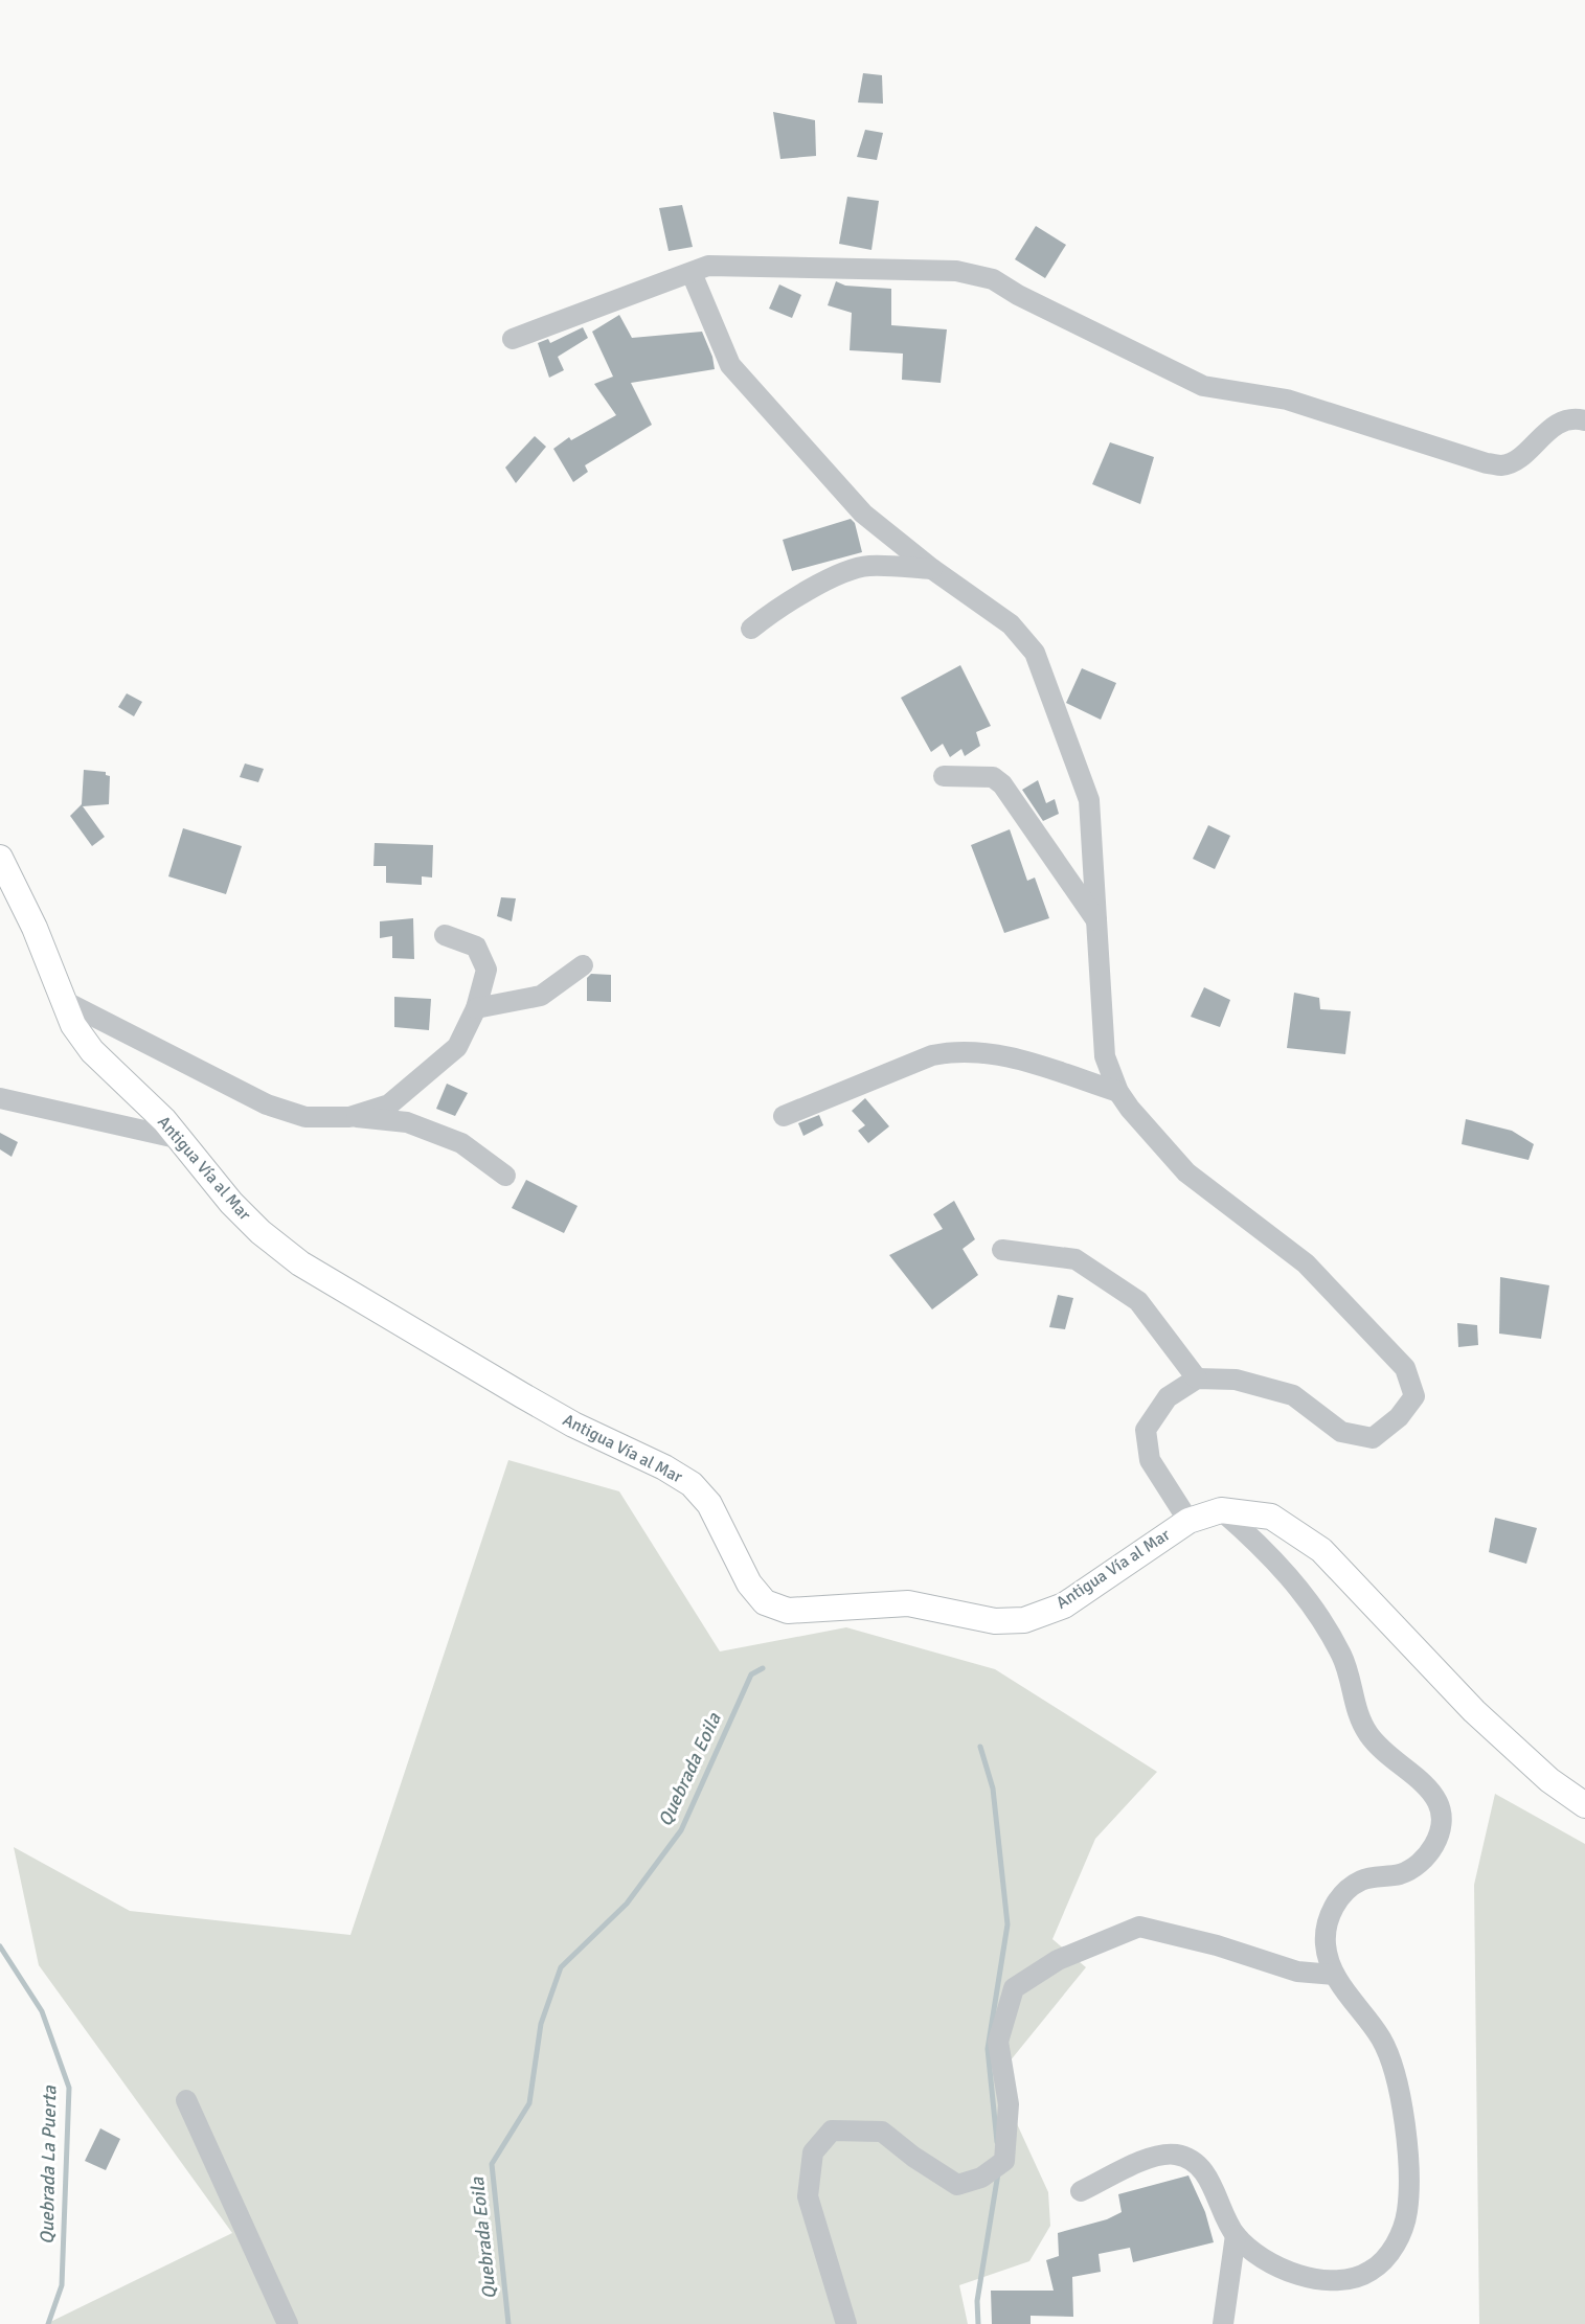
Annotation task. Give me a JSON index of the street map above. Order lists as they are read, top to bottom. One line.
{"streets":{"main road":["Antigua Vía al Mar"]},"water":["Quebrada Eoila","Quebrada La Puerta"]}
